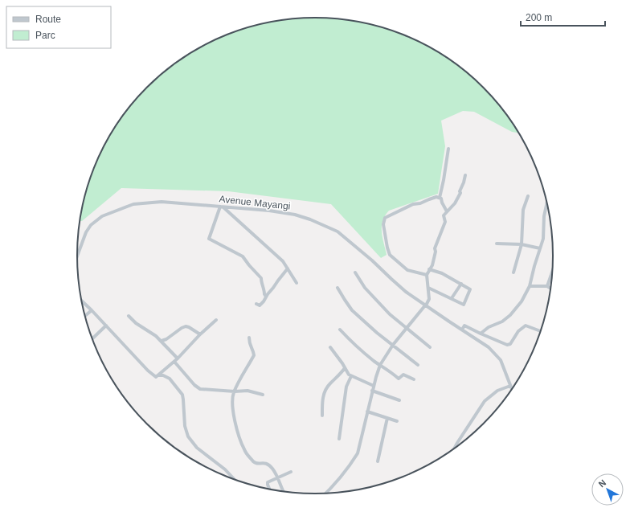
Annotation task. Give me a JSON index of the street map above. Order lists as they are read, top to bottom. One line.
{"streets":{"street":["Avenue Mayangi"]},"legend":["Route","Parc"],"scale_bar":"200 m","north":"top left"}
